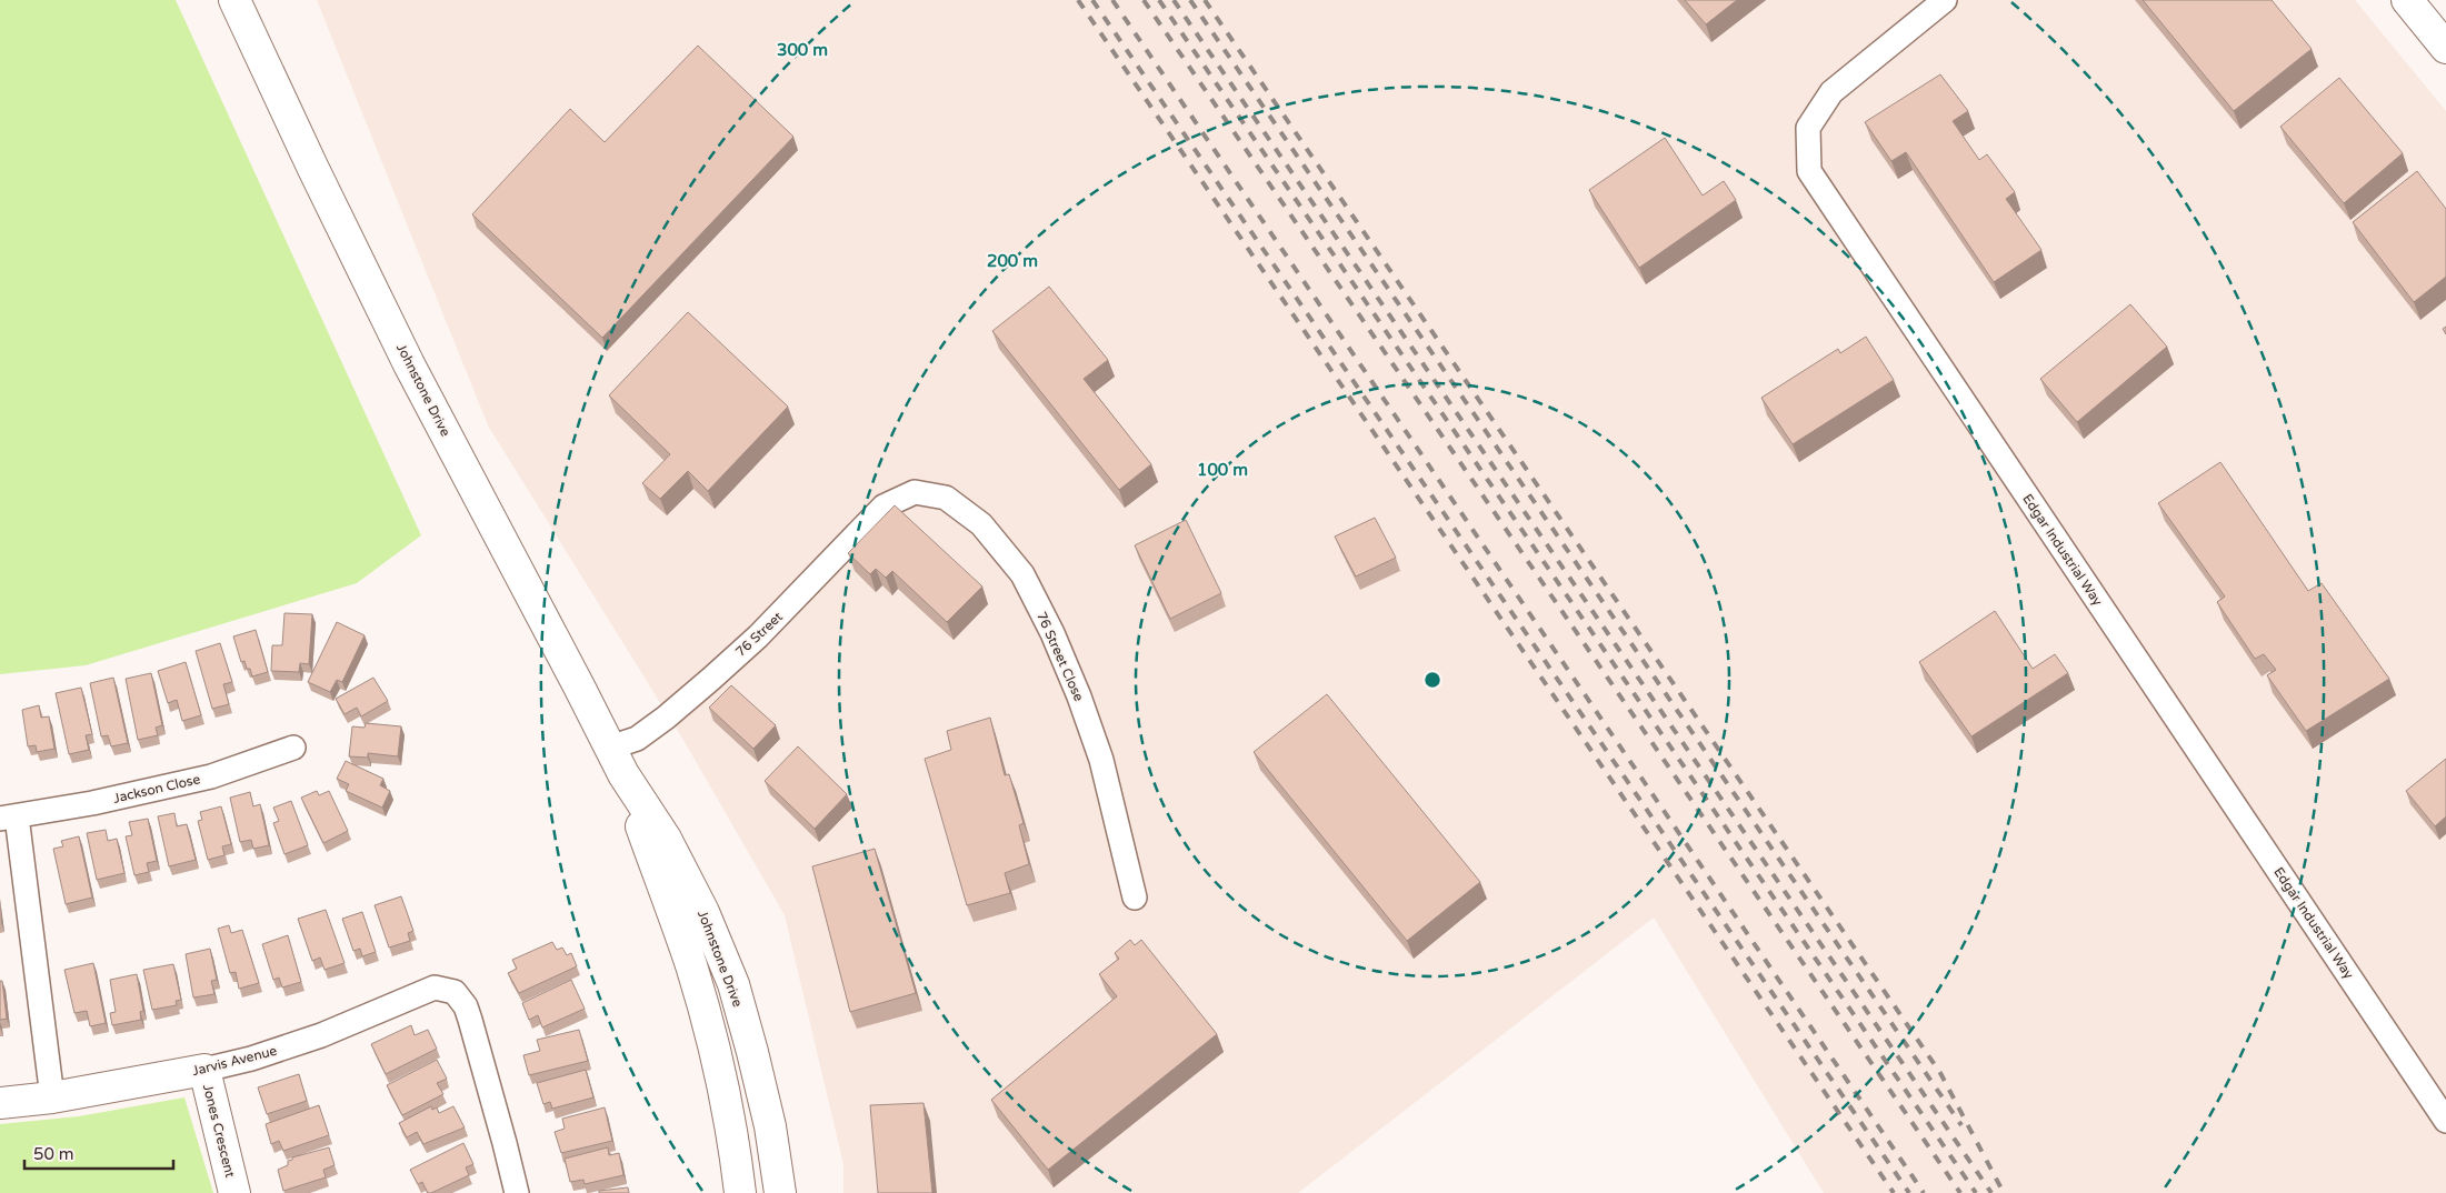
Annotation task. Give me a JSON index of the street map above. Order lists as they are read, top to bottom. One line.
{"streets":{"main road":["Johnstone Drive","Jarvis Avenue","Jones Crescent"],"street":["Edgar Industrial Way","76 Street","76 Street Close","Jackson Close"]},"crossings":[["Johnstone Drive","76 Street"],["76 Street","76 Street Close"],["Jackson Close","Jarvis Avenue"],["Jarvis Avenue","Jones Crescent"]],"scale_bar":"50 m","rings":["300 m","200 m","100 m"]}
